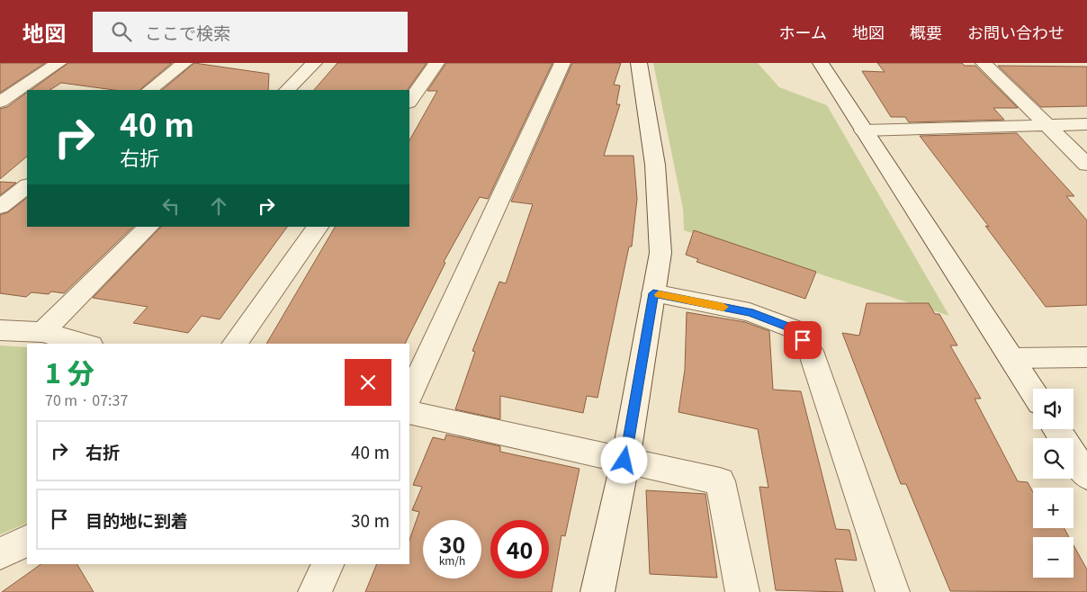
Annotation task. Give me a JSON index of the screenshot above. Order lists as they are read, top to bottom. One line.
{"page":{"header":"地図","search":"ここで検索","nav":["ホーム","地図","概要","お問い合わせ"],"turn":["40 m","右折"],"heading":["1 分","70 m · 07:37"],"map_buttons":["+","−"],"list":[{"name":"右折","value":"40 m"},{"name":"目的地に到着","value":"30 m"}],"speed":"30 km/h","limit":"40"}}
